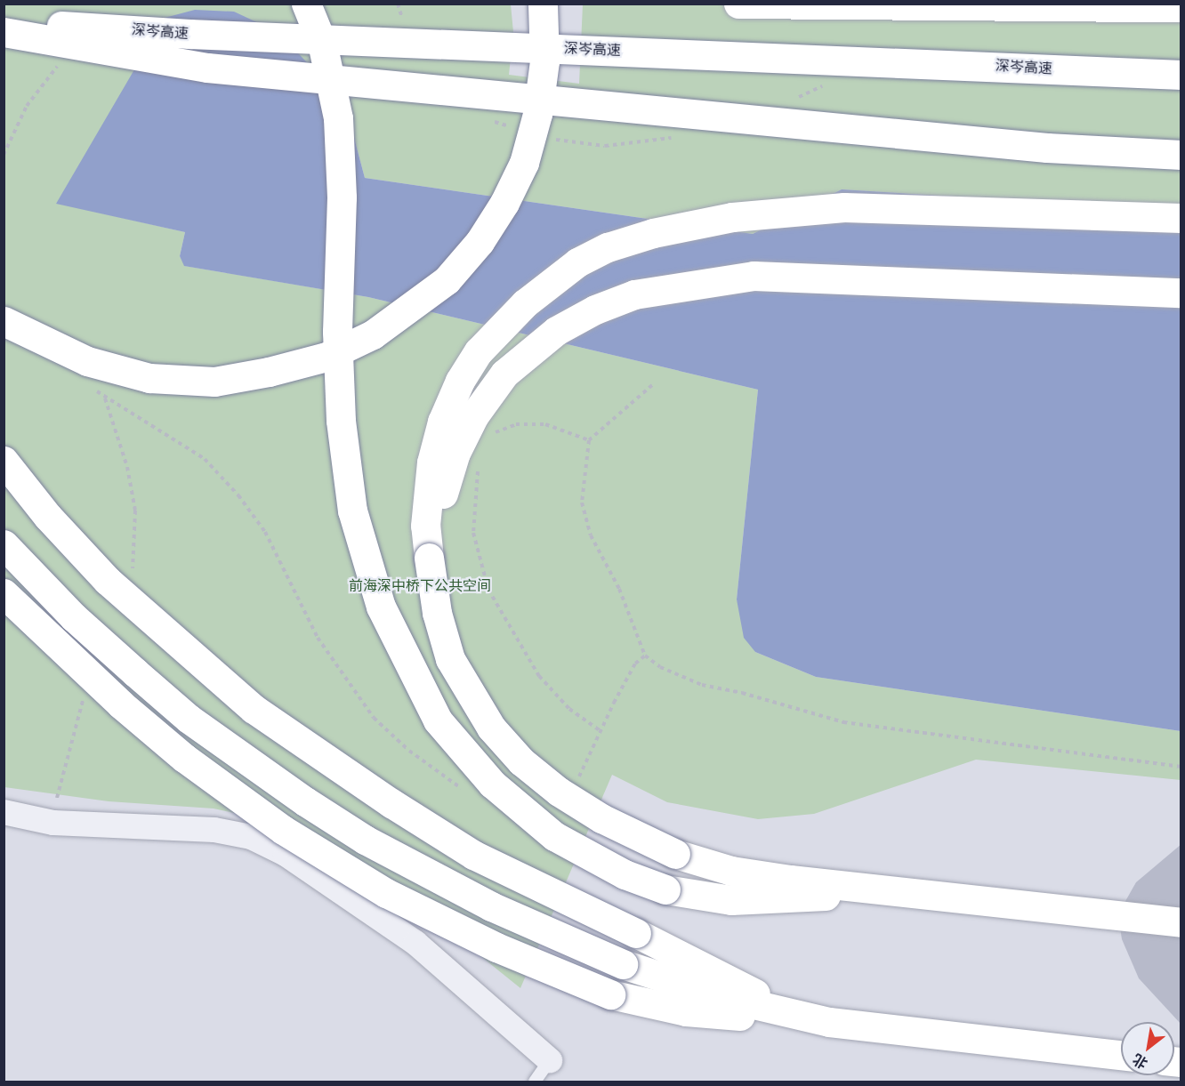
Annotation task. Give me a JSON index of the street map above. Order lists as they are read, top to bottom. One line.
{"streets":{"highway":["深岑高速"]},"parks":["前海深中桥下公共空间"],"north":"bottom left"}
